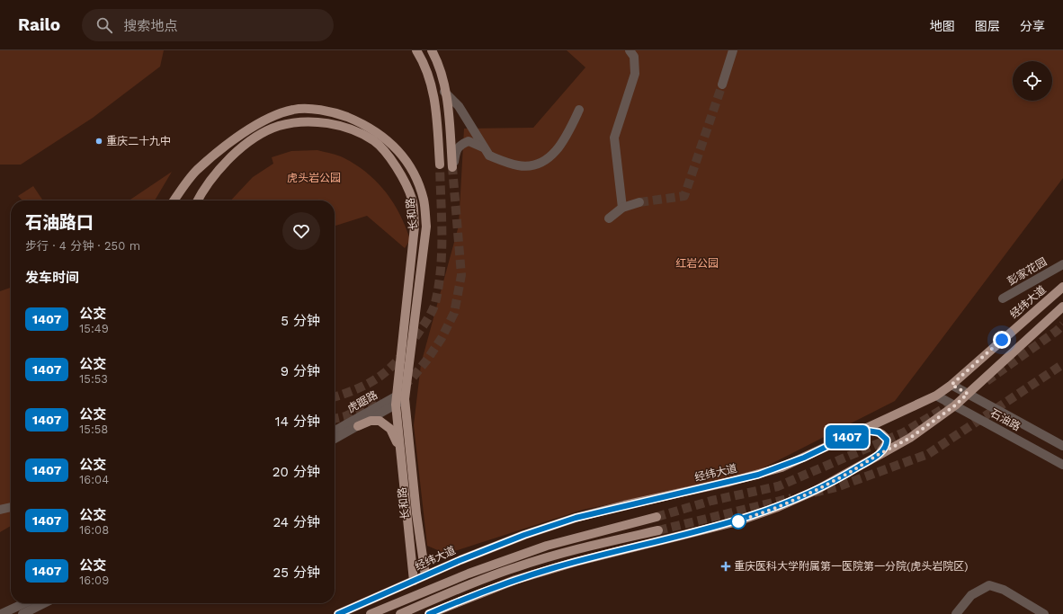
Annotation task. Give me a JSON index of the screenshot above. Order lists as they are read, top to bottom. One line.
{"streets":{"main road":["长和路","经纬大道"],"street":["彭家花园","虎踞路","石油路"]},"crossings":[["长和路","经纬大道"],["长和路","虎踞路"],["经纬大道","石油路"]],"parks":["虎头岩公园","红岩公园"],"places":{"other":["重庆二十九中"],"health":["重庆医科大学附属第一医院第一分院(虎头岩院区)"]},"lines":["bus line 1407"],"page":{"header":"Railo","search":"搜索地点","nav":["地图","图层","分享"],"on_map":"1407","heading":[["石油路口","步行 · 4 分钟 · 250 m"],"发车时间"],"list":[{"mark":"1407","name":"公交","note":"15:49","value":"5 分钟"},{"mark":"1407","name":"公交","note":"15:53","value":"9 分钟"},{"mark":"1407","name":"公交","note":"15:58","value":"14 分钟"},{"mark":"1407","name":"公交","note":"16:04","value":"20 分钟"},{"mark":"1407","name":"公交","note":"16:08","value":"24 分钟"},{"mark":"1407","name":"公交","note":"16:09","value":"25 分钟"}]}}
